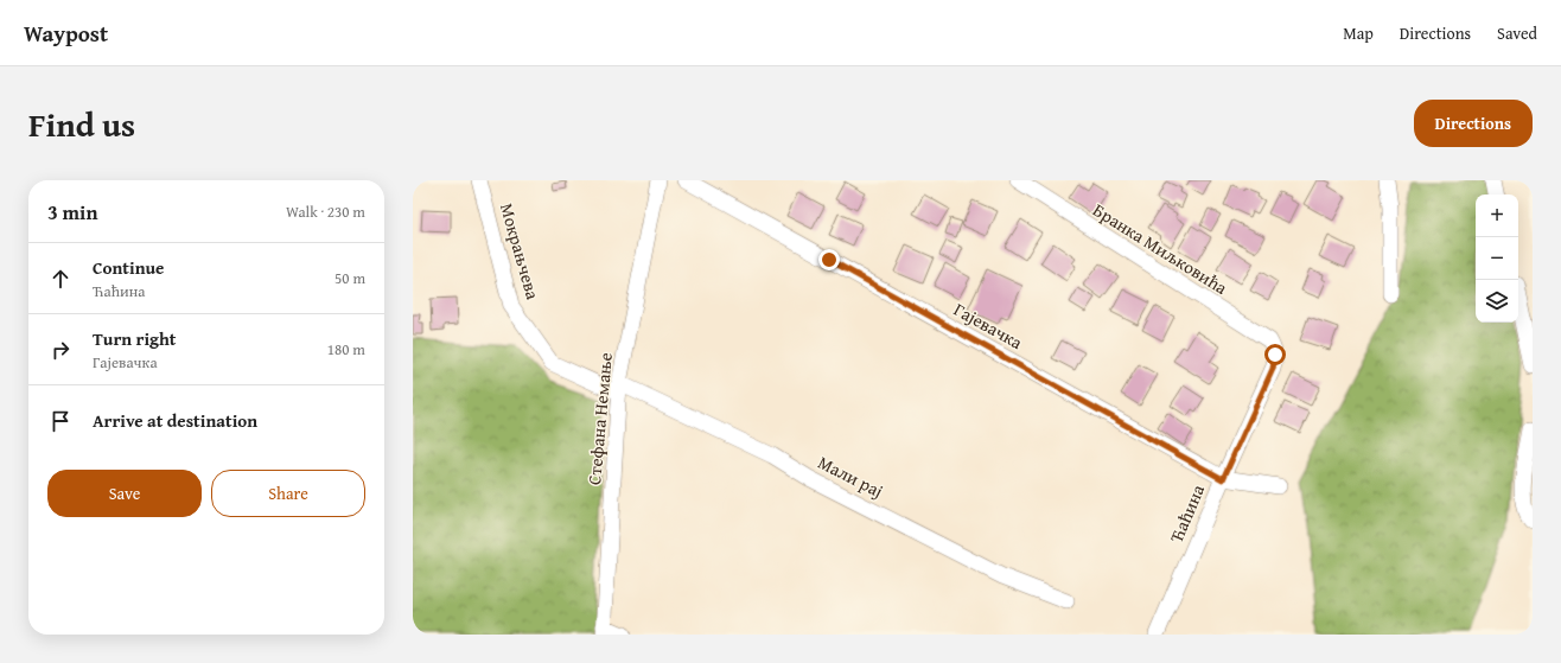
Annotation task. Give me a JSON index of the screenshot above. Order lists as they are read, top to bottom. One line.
{"streets":{"street":["Бранка Миљковића","Мокрањчева","Гајевачка","Стефана Немање","Мали рај","Ћаћина"]},"crossings":[["Бранка Миљковића","Ћаћина"],["Мокрањчева","Стефана Немање"],["Мокрањчева","Мали рај"],["Гајевачка","Ћаћина"],["Стефана Немање","Мали рај"]],"page":{"header":"Waypost","nav":["Map","Directions","Saved"],"title":"Find us","buttons":["Directions",["Save","Share"]],"heading":["3 min","Walk · 230 m"],"map_buttons":["+","−"],"list":[["Continue","Ћаћина","50 m"],["Turn right","Гајевачка","180 m"],"Arrive at destination"]}}
